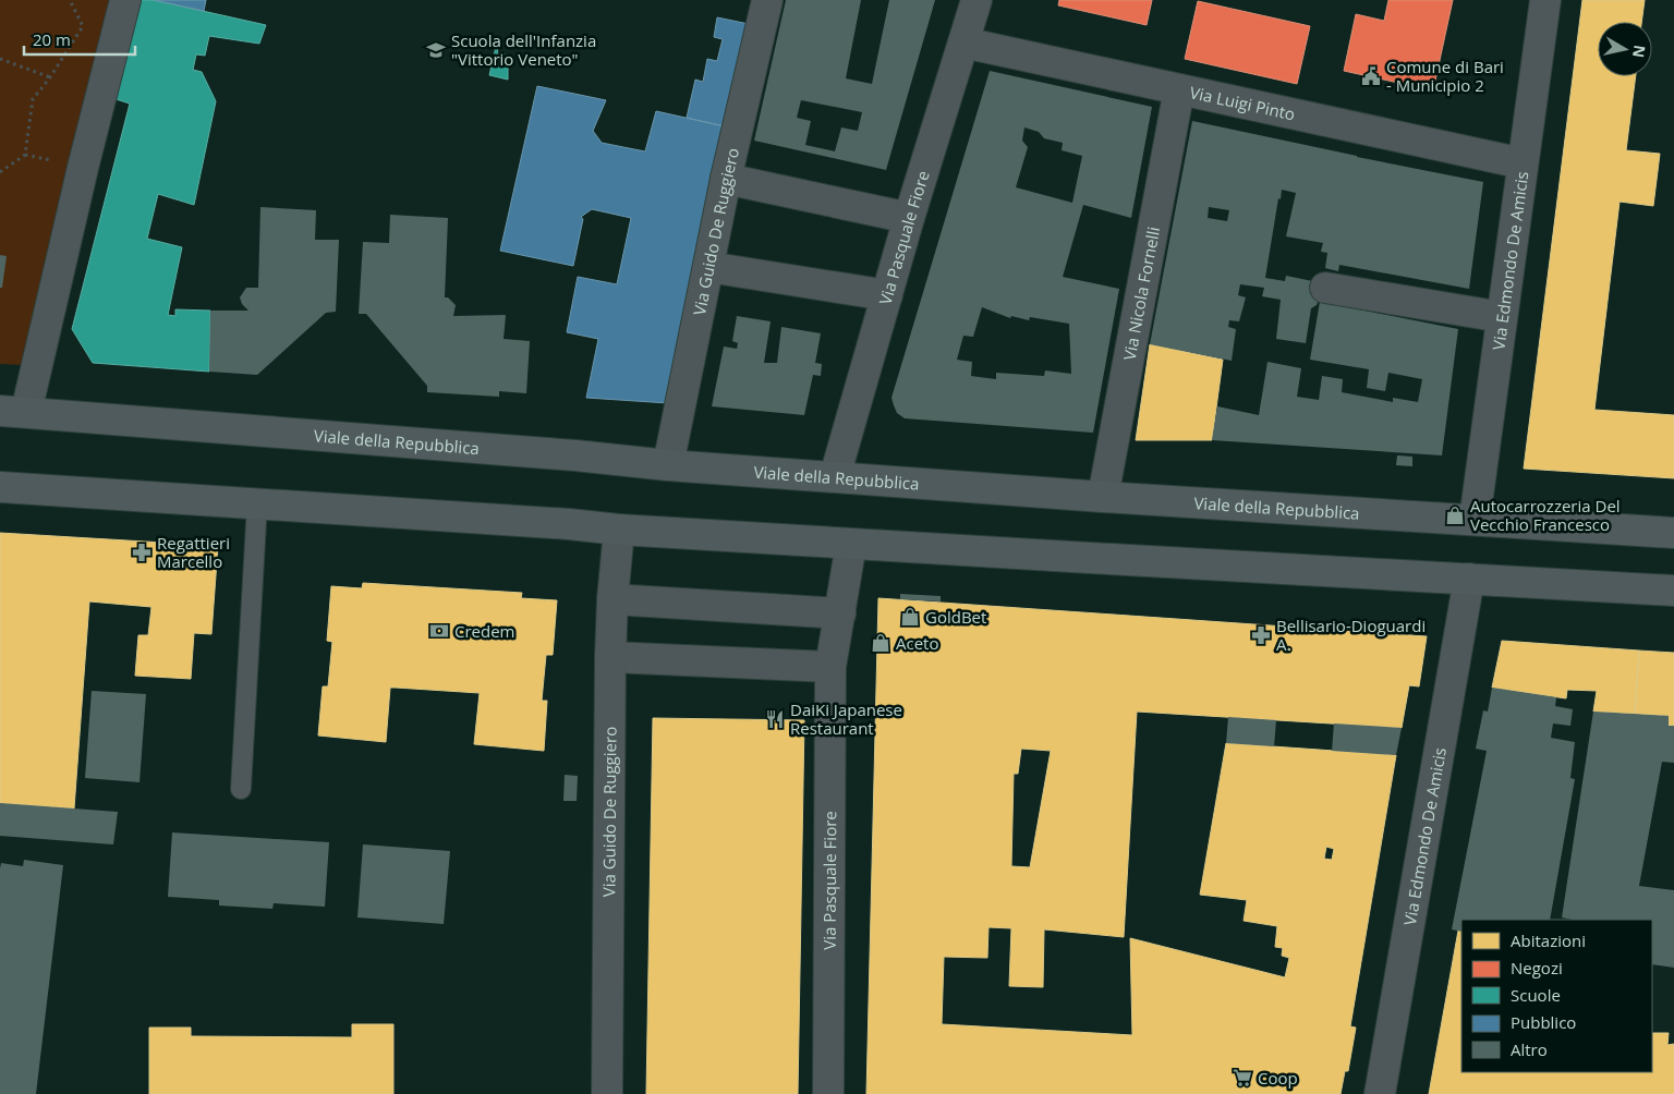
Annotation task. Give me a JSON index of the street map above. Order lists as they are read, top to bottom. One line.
{"streets":{"main road":["Viale della Repubblica"],"street":["Via Luigi Pinto","Via Guido De Ruggiero","Via Pasquale Fiore","Via Edmondo De Amicis","Via Nicola Fornelli"]},"crossings":[["Via Luigi Pinto","Via Pasquale Fiore"],["Via Luigi Pinto","Via Edmondo De Amicis"],["Via Luigi Pinto","Via Nicola Fornelli"],["Via Guido De Ruggiero","Viale della Repubblica"],["Via Pasquale Fiore","Viale della Repubblica"],["Via Edmondo De Amicis","Viale della Repubblica"],["Via Nicola Fornelli","Viale della Repubblica"]],"places":{"school or university":["Scuola dell'Infanzia \"Vittorio Veneto\""],"public building":["Comune di Bari - Municipio 2"],"shop":["Autocarrozzeria Del Vecchio Francesco","GoldBet","Aceto"],"pharmacy":["Regattieri Marcello","Bellisario-Dioguardi A."],"bank":["Credem"],"restaurant":["DaiKi Japanese Restaurant"],"supermarket":["Coop"]},"legend":["Abitazioni","Negozi","Scuole","Pubblico","Altro"],"scale_bar":"20 m","north":"right"}
